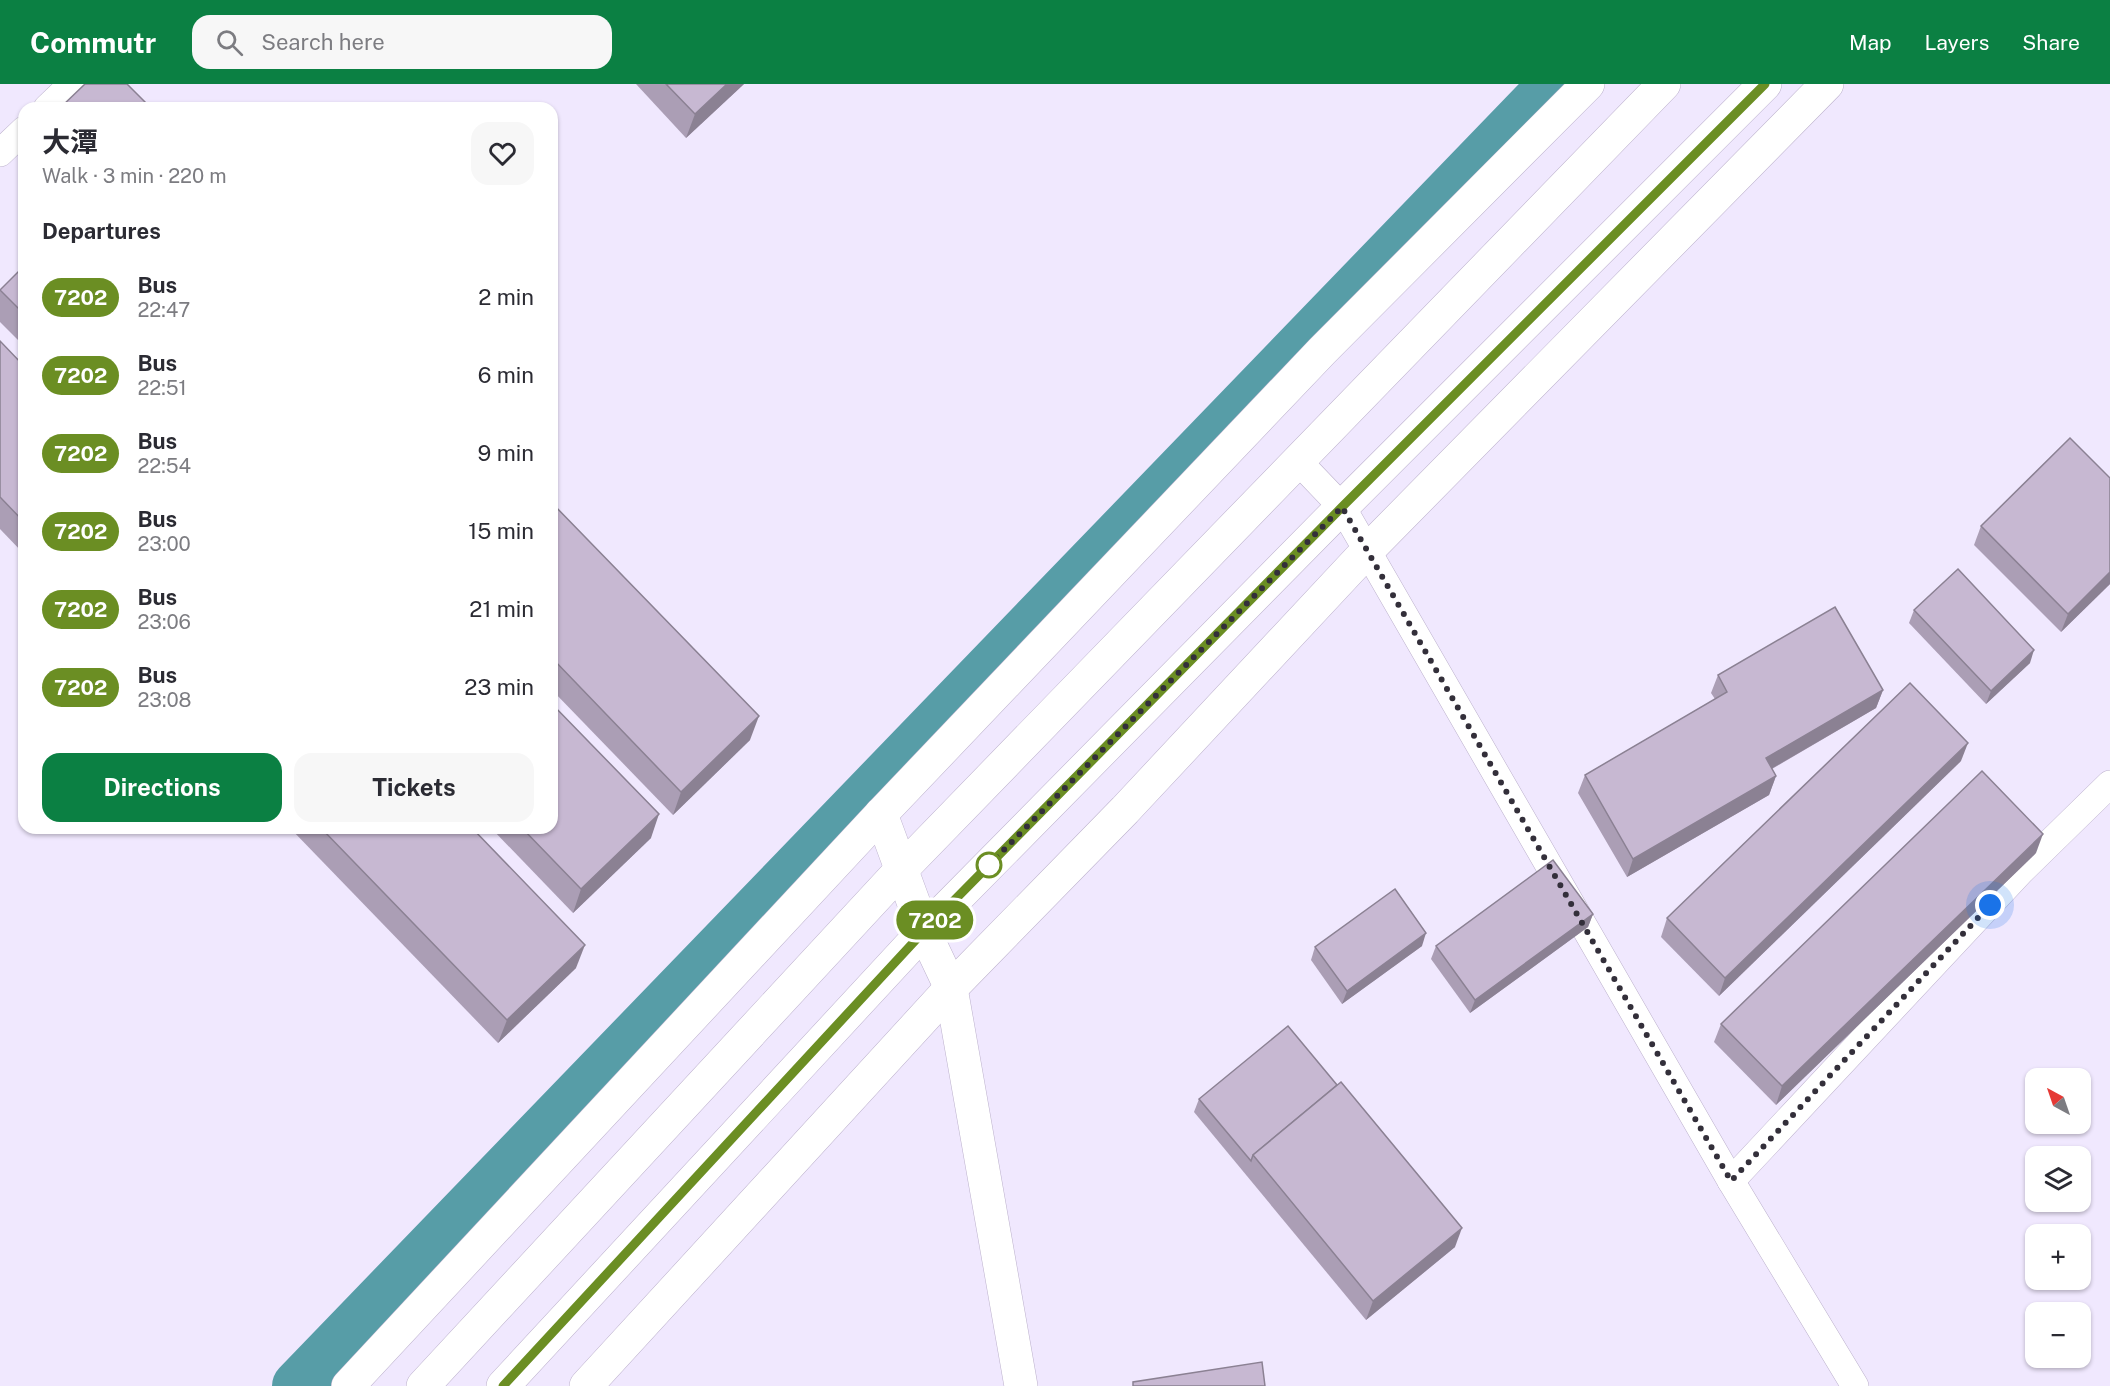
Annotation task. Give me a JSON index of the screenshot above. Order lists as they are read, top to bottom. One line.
{"lines":["bus line 7202"],"north":"top left","page":{"header":"Commutr","search":"Search here","nav":["Map","Layers","Share"],"on_map":"7202","heading":[["大潭","Walk · 3 min · 220 m"],"Departures"],"list":[{"mark":"7202","name":"Bus","note":"22:47","value":"2 min"},{"mark":"7202","name":"Bus","note":"22:51","value":"6 min"},{"mark":"7202","name":"Bus","note":"22:54","value":"9 min"},{"mark":"7202","name":"Bus","note":"23:00","value":"15 min"},{"mark":"7202","name":"Bus","note":"23:06","value":"21 min"},{"mark":"7202","name":"Bus","note":"23:08","value":"23 min"}],"buttons":["Directions","Tickets"],"map_buttons":["+","−"]}}
